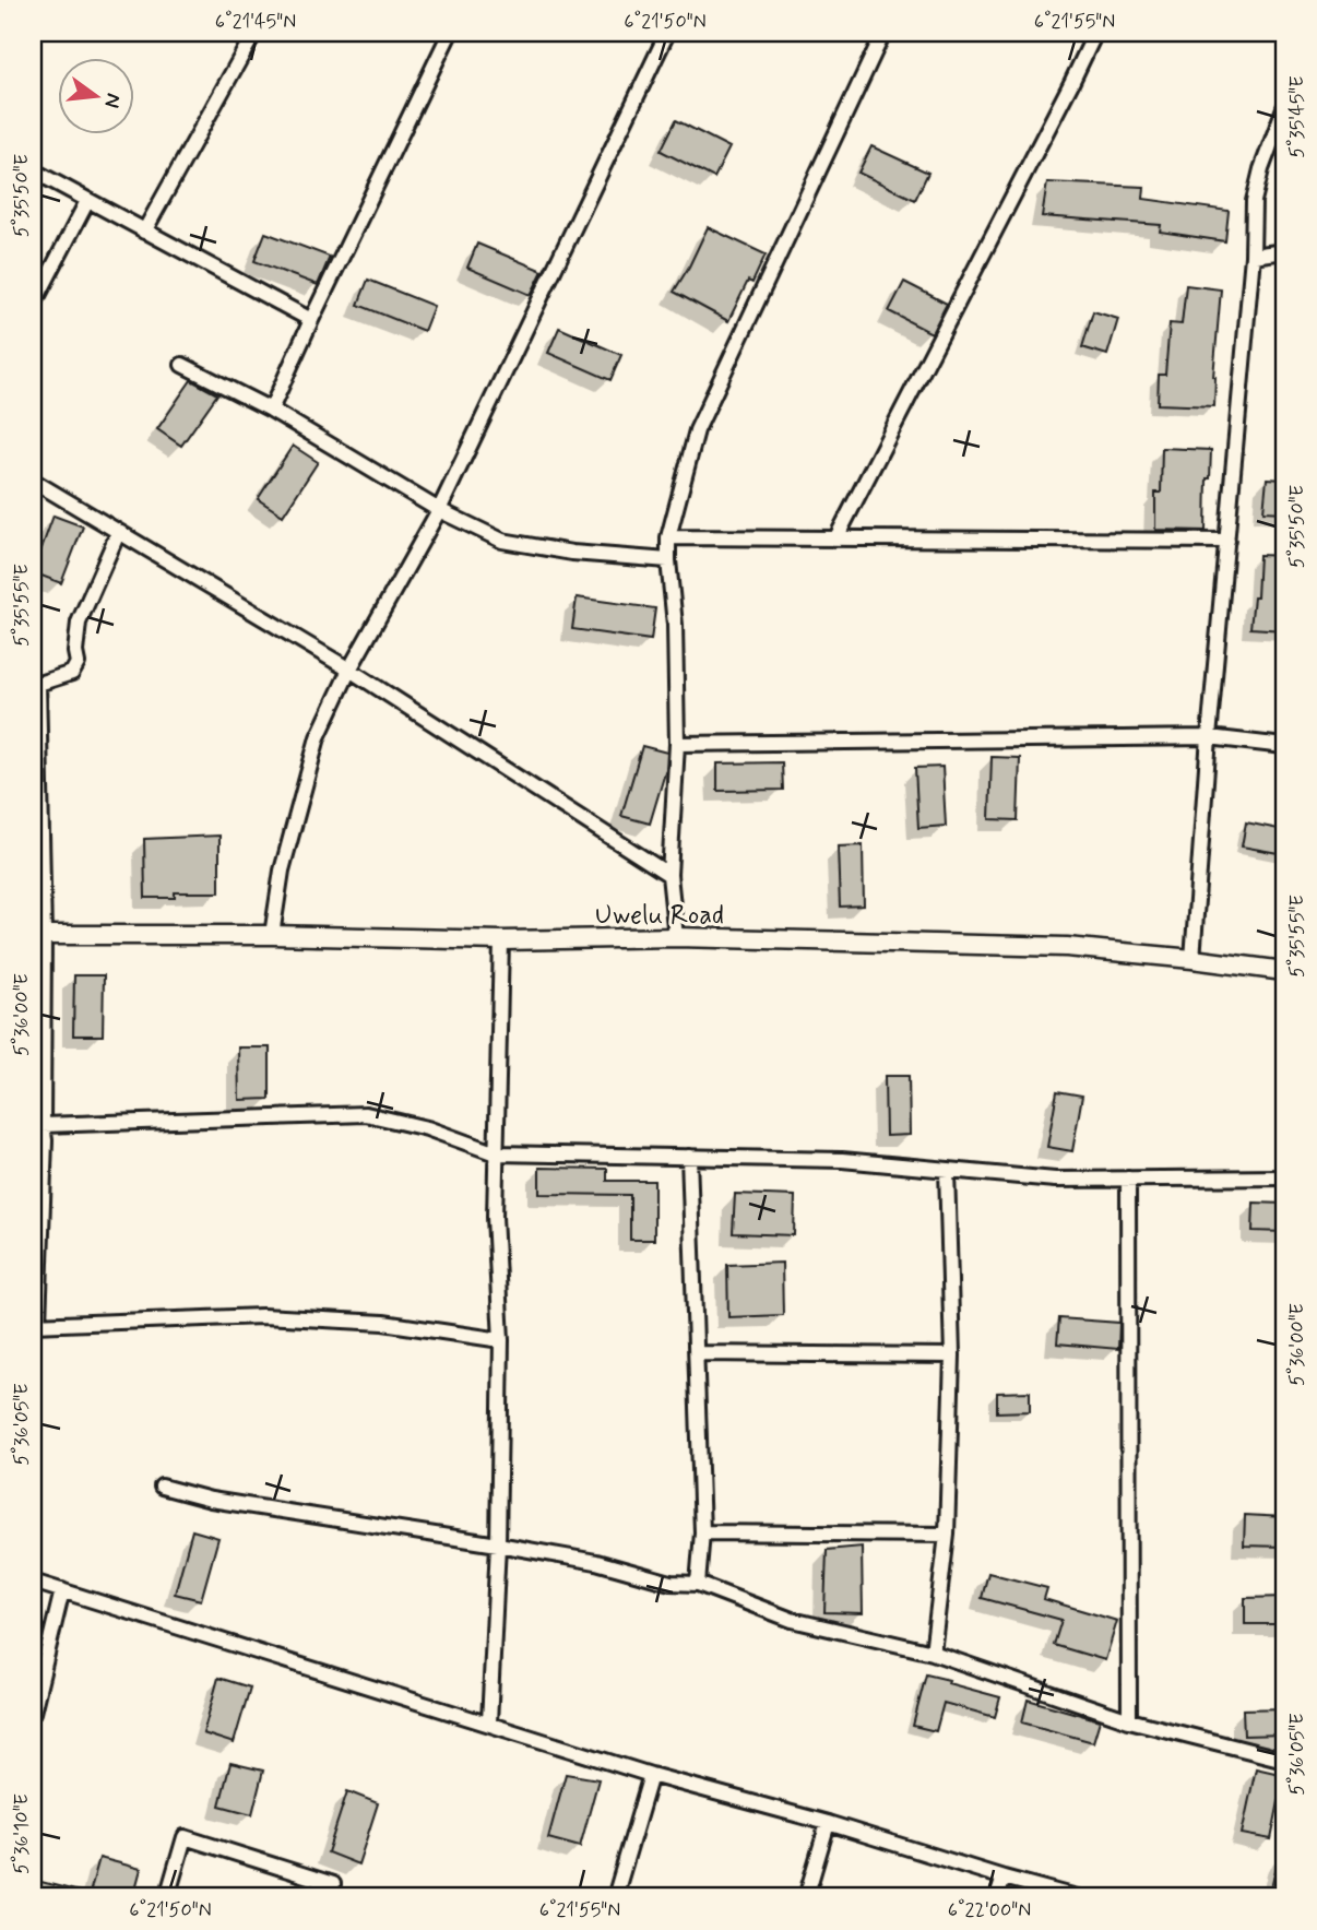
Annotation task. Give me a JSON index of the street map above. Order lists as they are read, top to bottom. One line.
{"streets":{"street":["Uwelu Road"]},"north":"right","coordinates":["6°21'45\"N","6°21'50\"N","6°21'55\"N","5°35'45\"E","5°35'50\"E","5°35'55\"E","5°36'00\"E","5°36'05\"E","5°36'10\"E","6°22'00\"N"]}
